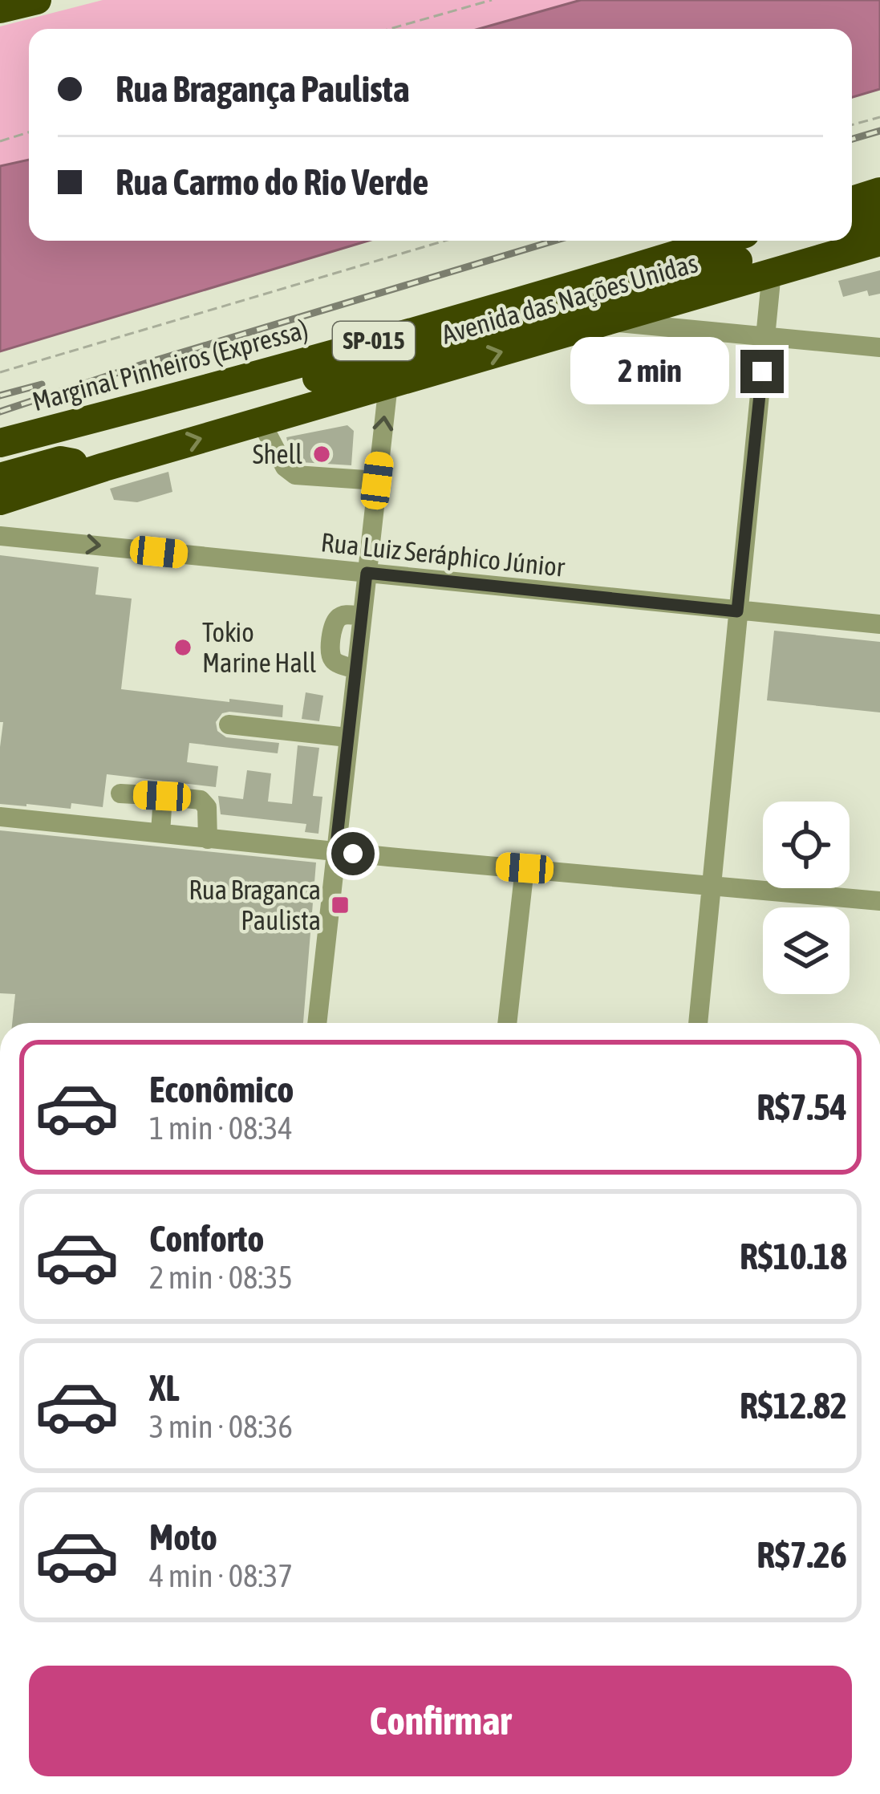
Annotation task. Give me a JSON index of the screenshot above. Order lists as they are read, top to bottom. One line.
{"streets":{"highway":["Avenida das Nações Unidas","SP-015","Marginal Pinheiros (Expressa)"],"street":["Rua Luiz Seráphico Júnior"]},"places":{"other":["Shell","Tokio Marine Hall"],"transit":["Rua Braganca Paulista"]},"page":{"banner":["Rua Bragança Paulista","Rua Carmo do Rio Verde"],"bubble":"2 min","list":[{"name":"Econômico","note":"1 min · 08:34","value":"R$7.54"},{"name":"Conforto","note":"2 min · 08:35","value":"R$10.18"},{"name":"XL","note":"3 min · 08:36","value":"R$12.82"},{"name":"Moto","note":"4 min · 08:37","value":"R$7.26"}],"buttons":"Confirmar"}}
